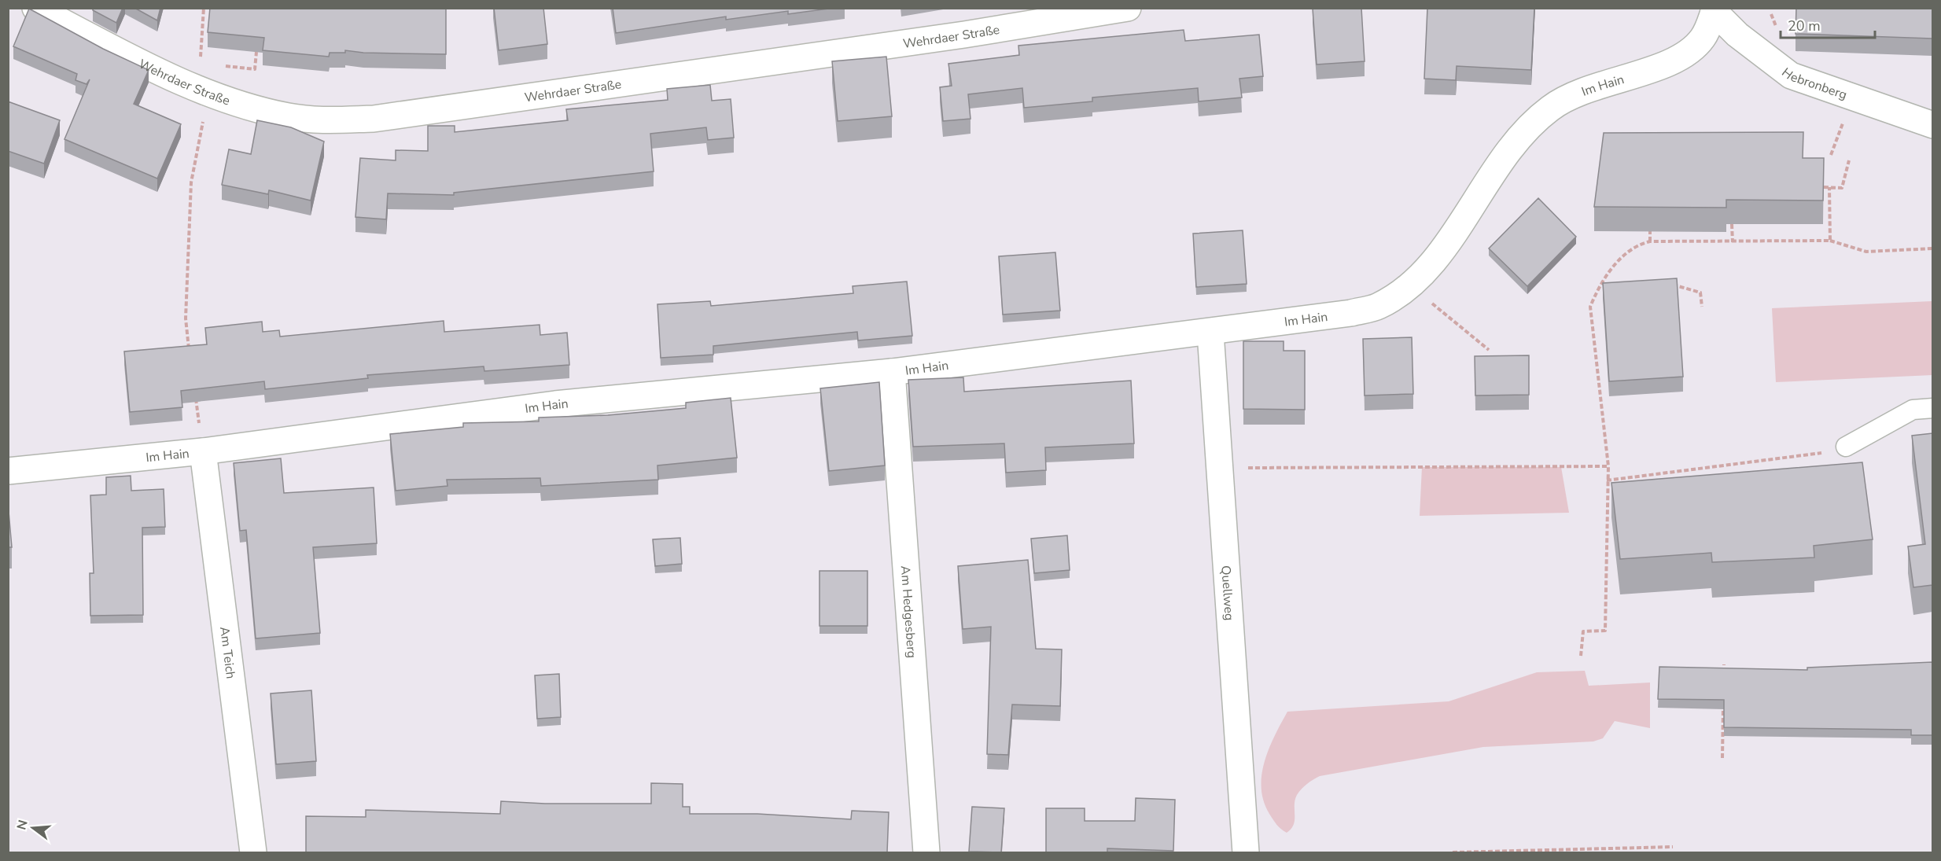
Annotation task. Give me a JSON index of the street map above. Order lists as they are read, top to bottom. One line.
{"streets":{"street":["Wehrdaer Straße","Hebronberg","Im Hain","Quellweg","Am Hedgesberg","Am Teich"]},"crossings":[["Hebronberg","Im Hain"],["Im Hain","Quellweg"],["Im Hain","Am Hedgesberg"],["Im Hain","Am Teich"]],"scale_bar":"20 m","north":"left"}
